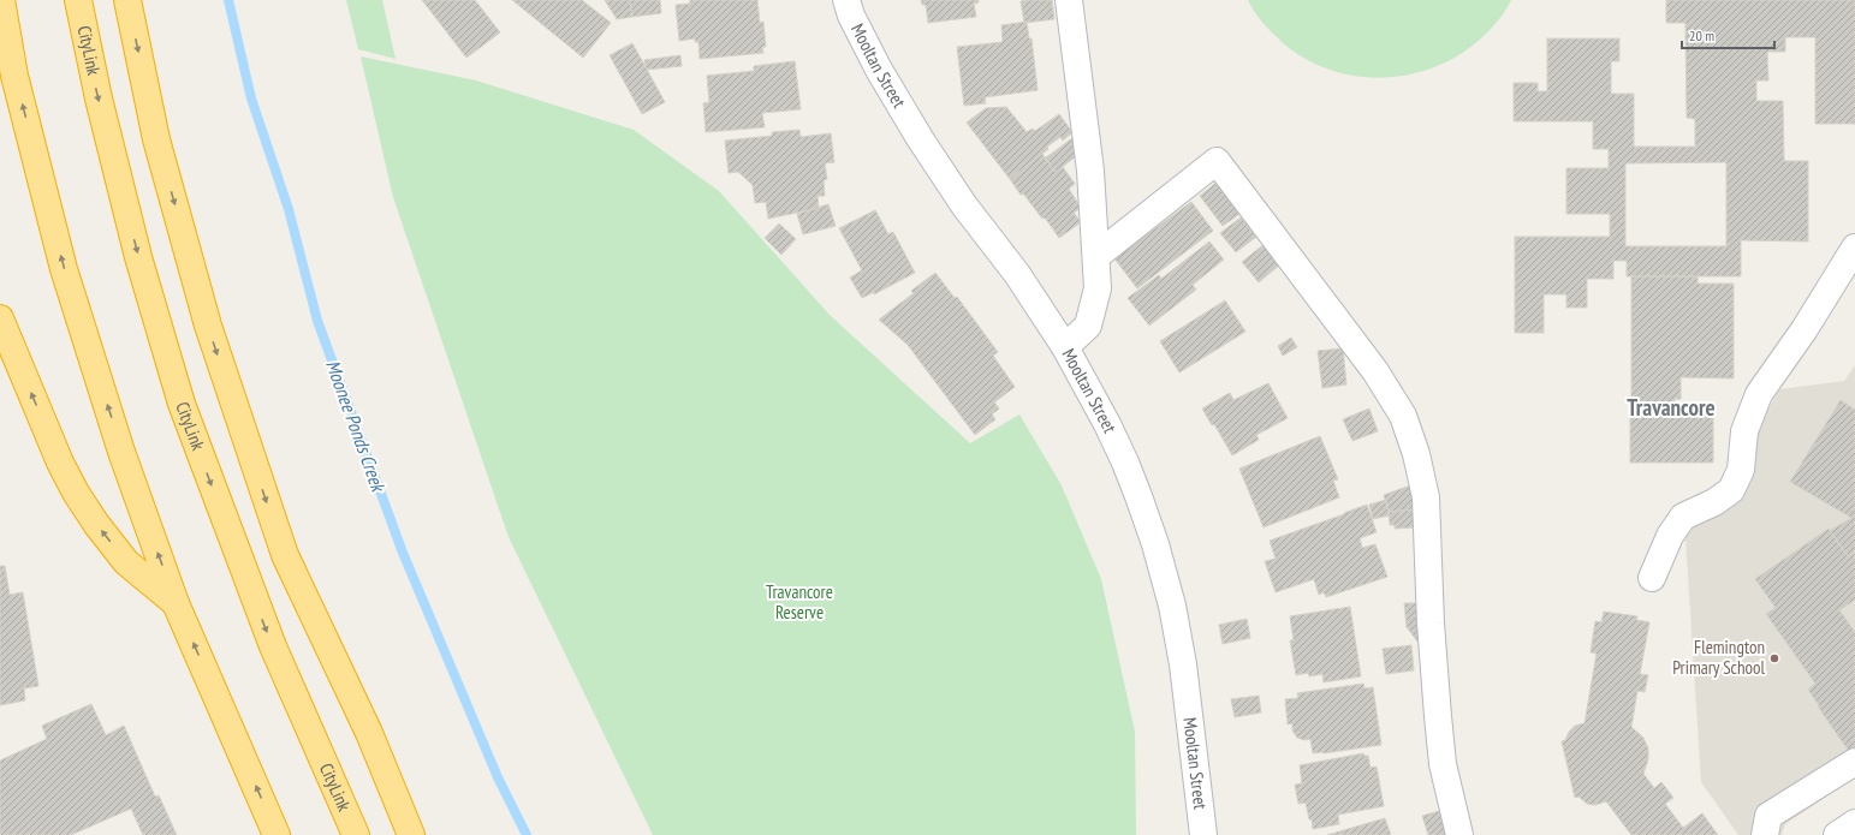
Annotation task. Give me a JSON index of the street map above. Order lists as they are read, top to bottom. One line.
{"streets":{"highway":["CityLink"],"street":["Mooltan Street"]},"districts":["Travancore"],"water":["Moonee Ponds Creek"],"parks":["Travancore Reserve"],"places":["Flemington Primary School"],"scale_bar":"20 m"}
